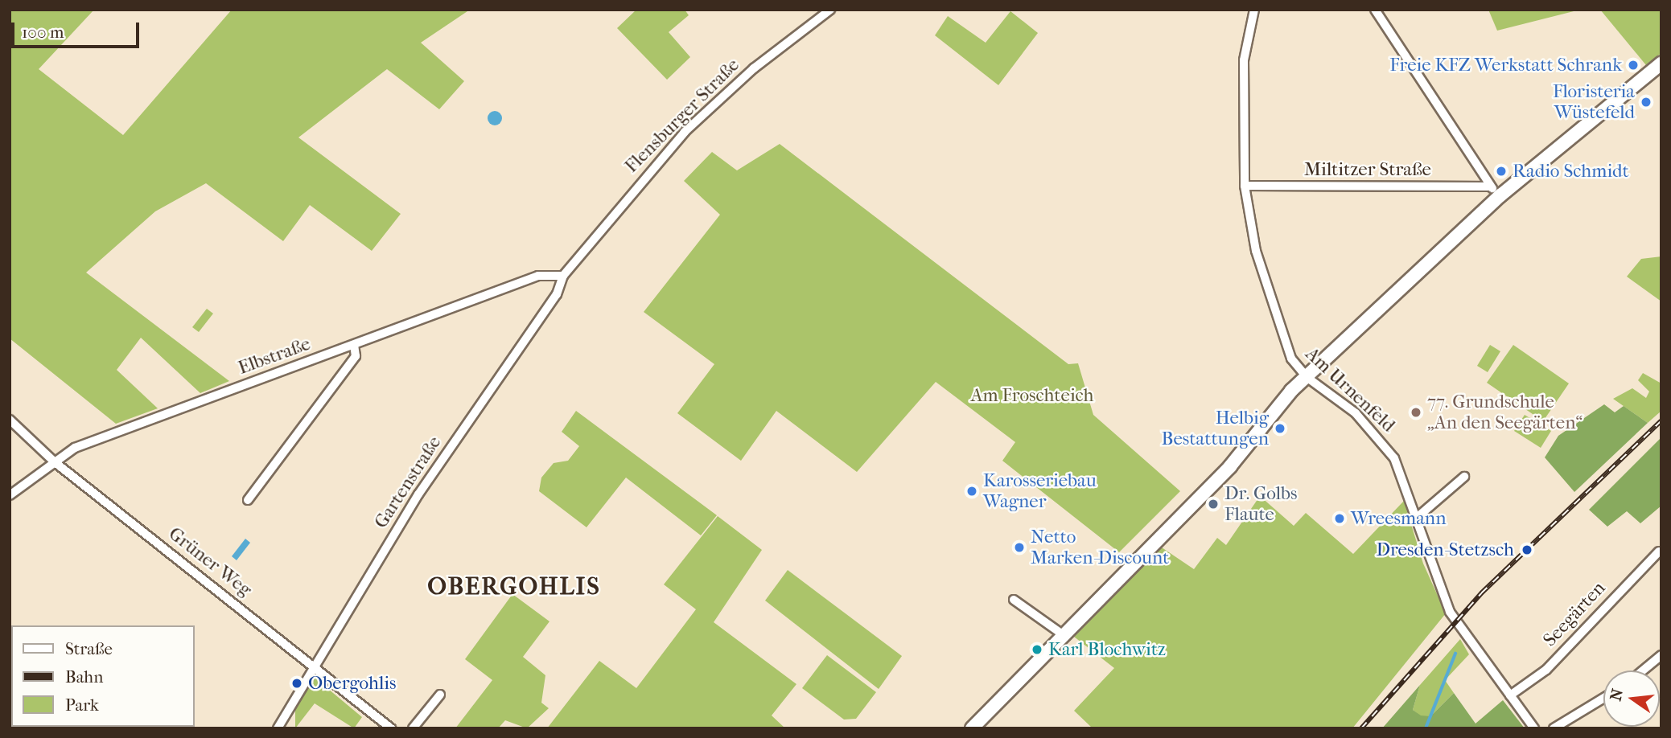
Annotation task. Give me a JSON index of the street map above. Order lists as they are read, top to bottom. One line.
{"streets":{"street":["Flensburger Straße","Miltitzer Straße","Elbstraße","Am Urnenfeld","Gartenstraße","Grüner Weg","Seegärten"]},"crossings":[["Flensburger Straße","Gartenstraße"],["Miltitzer Straße","Am Urnenfeld"],["Elbstraße","Gartenstraße"],["Elbstraße","Grüner Weg"],["Am Urnenfeld","Seegärten"],["Gartenstraße","Grüner Weg"]],"districts":["OBERGOHLIS"],"parks":["Am Froschteich"],"places":["Freie KFZ Werkstatt Schrank","Floristeria Wüstefeld","Radio Schmidt","77. Grundschule „An den Seegärten“","Helbig Bestattungen","Karosseriebau Wagner","Dr. Golbs Flaute","Wreesmann","Netto Marken-Discount","Dresden-Stetzsch","Karl Blochwitz","Obergohlis"],"legend":["Straße","Bahn","Park"],"scale_bar":"100 m","north":"left"}
